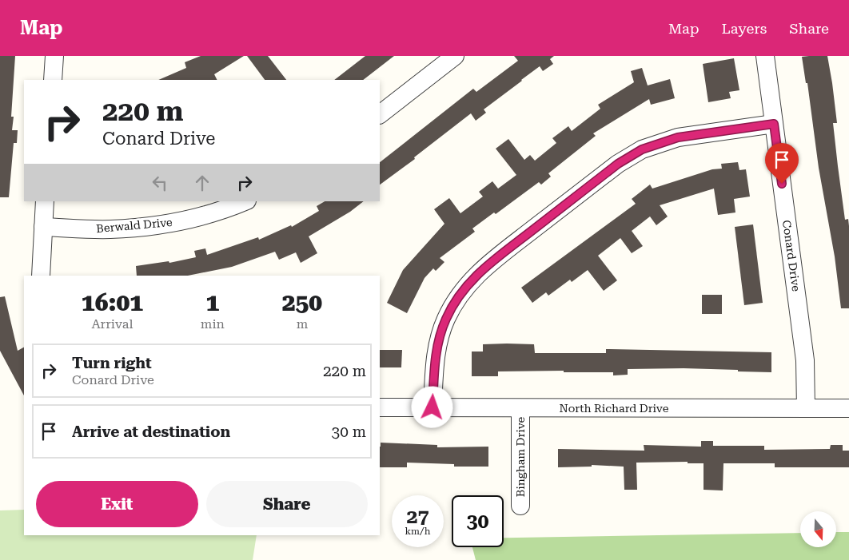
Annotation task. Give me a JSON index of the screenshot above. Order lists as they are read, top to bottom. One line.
{"streets":{"street":["Berwald Drive","Conard Drive","North Richard Drive","Bingham Drive"]},"crossings":[["Conard Drive","North Richard Drive"],["North Richard Drive","Bingham Drive"]],"north":"bottom","page":{"header":"Map","nav":["Map","Layers","Share"],"turn":["220 m","Conard Drive"],"eta":["16:01","Arrival","1","min","250","m"],"list":[{"name":"Turn right","note":"Conard Drive","value":"220 m"},{"name":"Arrive at destination","value":"30 m"}],"buttons":["Exit","Share"],"speed":"27 km/h","limit":"30"}}
